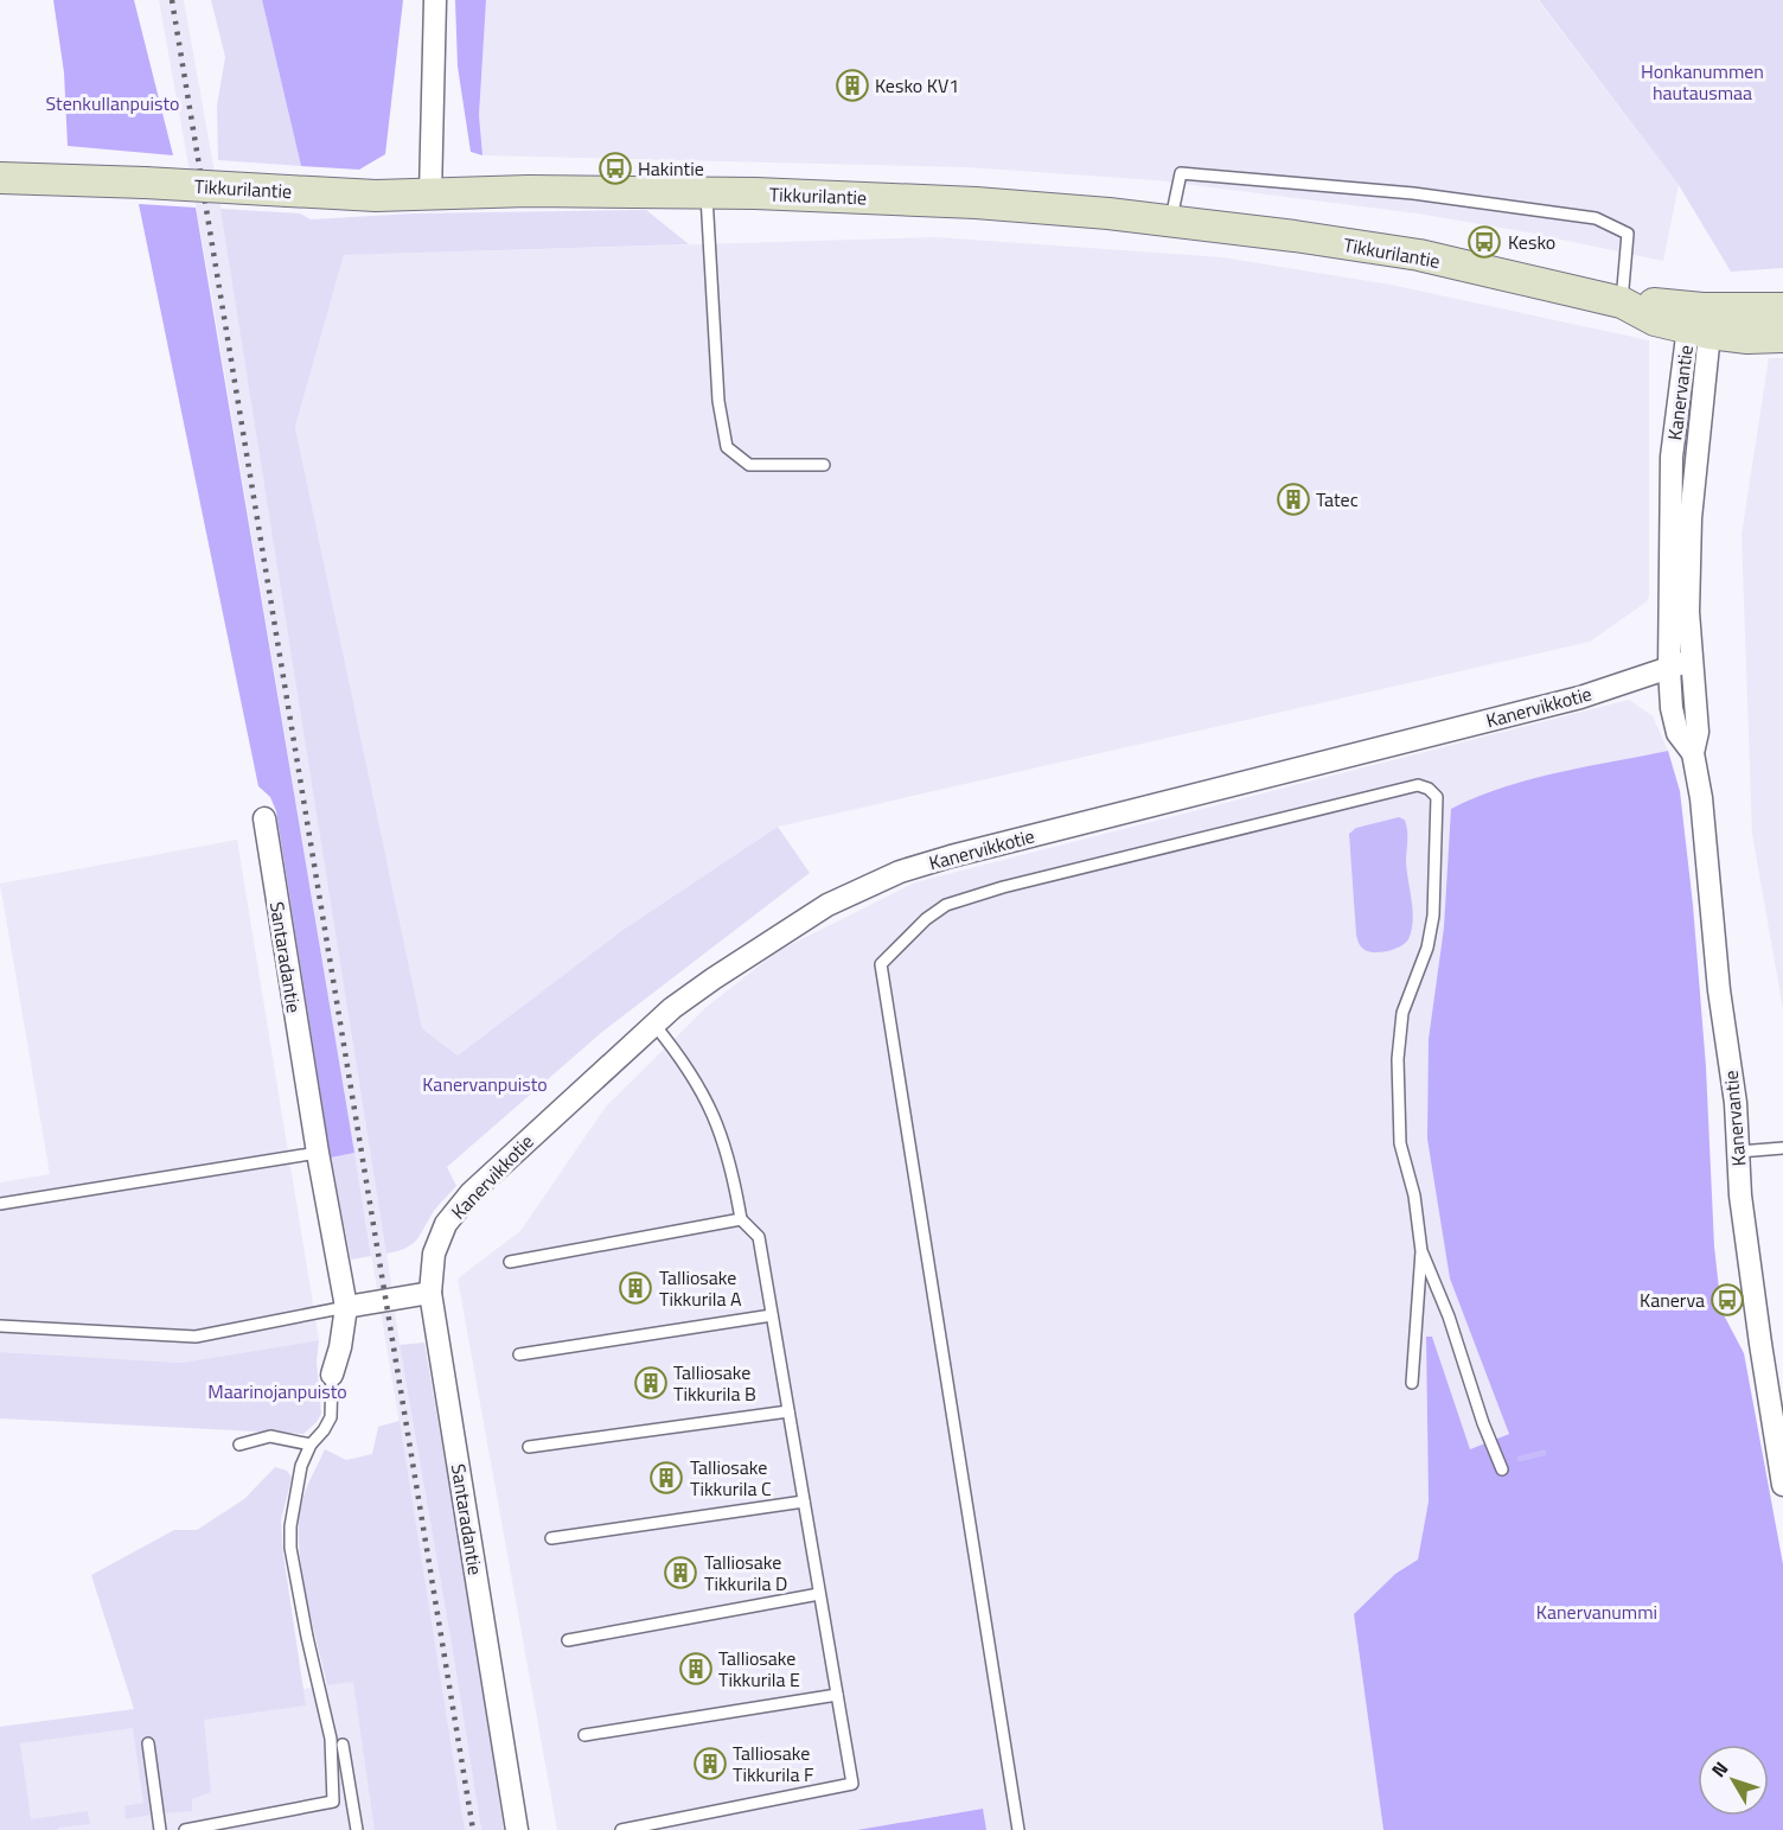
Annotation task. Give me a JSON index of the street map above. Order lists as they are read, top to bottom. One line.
{"streets":{"main road":["Tikkurilantie"],"street":["Kanervantie","Kanervikkotie","Santaradantie"]},"crossings":[["Tikkurilantie","Kanervantie"],["Kanervantie","Kanervikkotie"],["Kanervikkotie","Santaradantie"]],"parks":["Honkanummen hautausmaa","Stenkullanpuisto","Kanervanpuisto","Maarinojanpuisto","Kanervanummi"],"places":{"building":["Kesko KV1","Tatec","Talliosake Tikkurila A","Talliosake Tikkurila B","Talliosake Tikkurila C","Talliosake Tikkurila D","Talliosake Tikkurila E","Talliosake Tikkurila F"],"bus stop":["Hakintie","Kesko","Kanerva"]},"north":"top left"}
